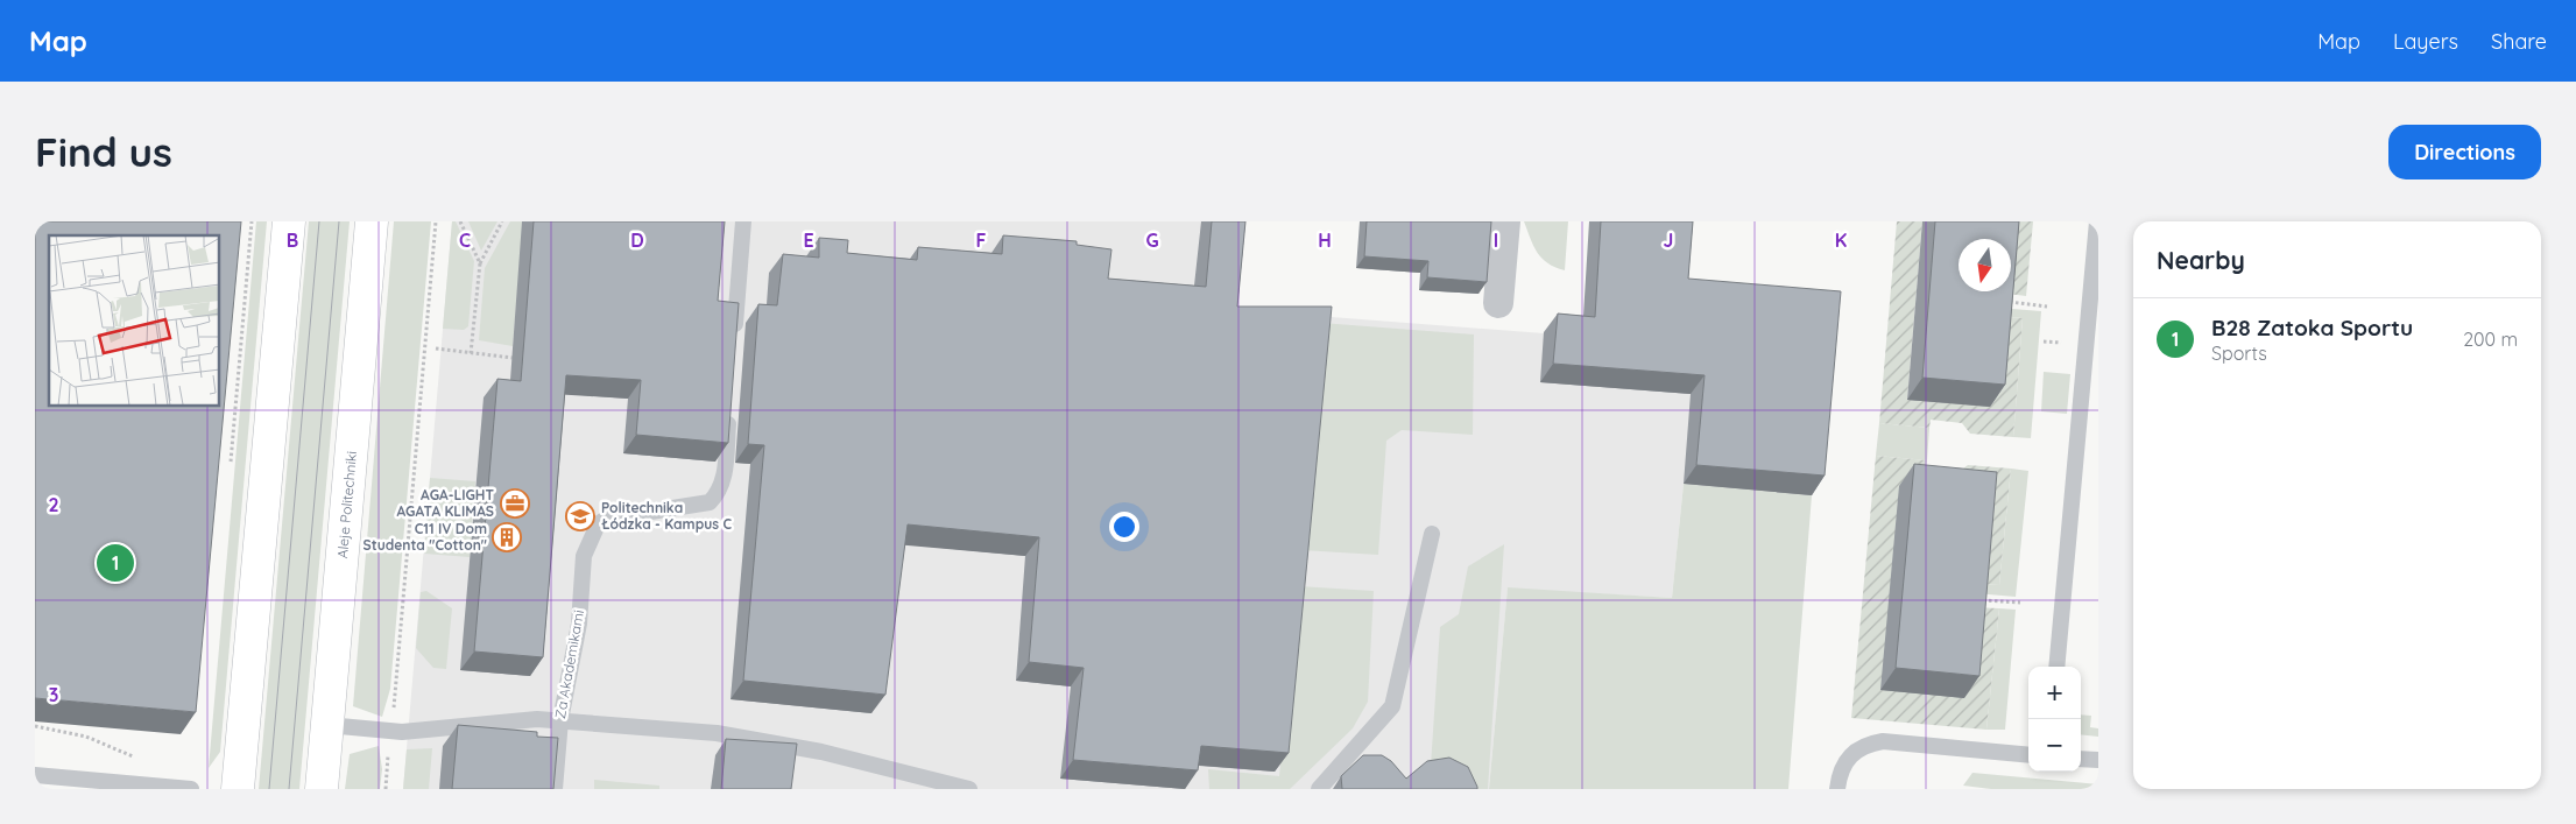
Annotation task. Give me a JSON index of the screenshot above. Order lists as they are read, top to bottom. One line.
{"streets":{"main road":["Aleje Politechniki"],"lane":["Za Akademikami"]},"places":{"office":["AGA-LIGHT AGATA KLIMAS"],"school or university":["Politechnika Łódzka - Kampus C"],"building":["C11 IV Dom Studenta \"Cotton\""]},"north":"bottom","page":{"header":"Map","nav":["Map","Layers","Share"],"buttons":"Directions","title":"Find us","heading":"Nearby","list":[{"mark":"1","name":"B28 Zatoka Sportu","note":"Sports","value":"200 m"}],"pins":"1","map_buttons":["+","−"]},"grid":{"columns":["B","C","D","E","F","G","H","I","J","K"],"rows":["2","3"]}}
